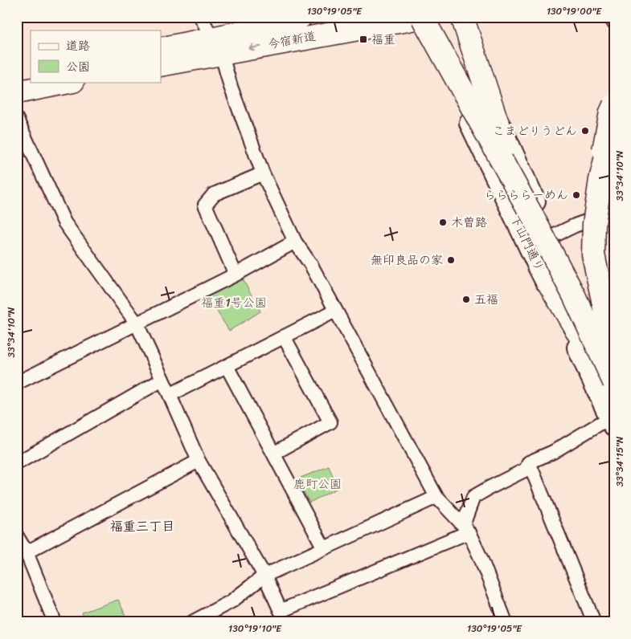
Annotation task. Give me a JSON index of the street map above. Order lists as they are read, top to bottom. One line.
{"streets":{"highway":["今宿新道"],"main road":["下山門通り"]},"crossings":[["今宿新道","下山門通り"]],"districts":["福重三丁目"],"parks":["福重1号公園","鹿町公園"],"places":{"transit":["福重"],"other":["こまどりうどん","ららららーめん","木曽路","無印良品の家","五福"]},"legend":["道路","公園"],"coordinates":["130°19'05\"E","130°19'00\"E","33°34'10\"N","33°34'15\"N","130°19'10\"E"]}
